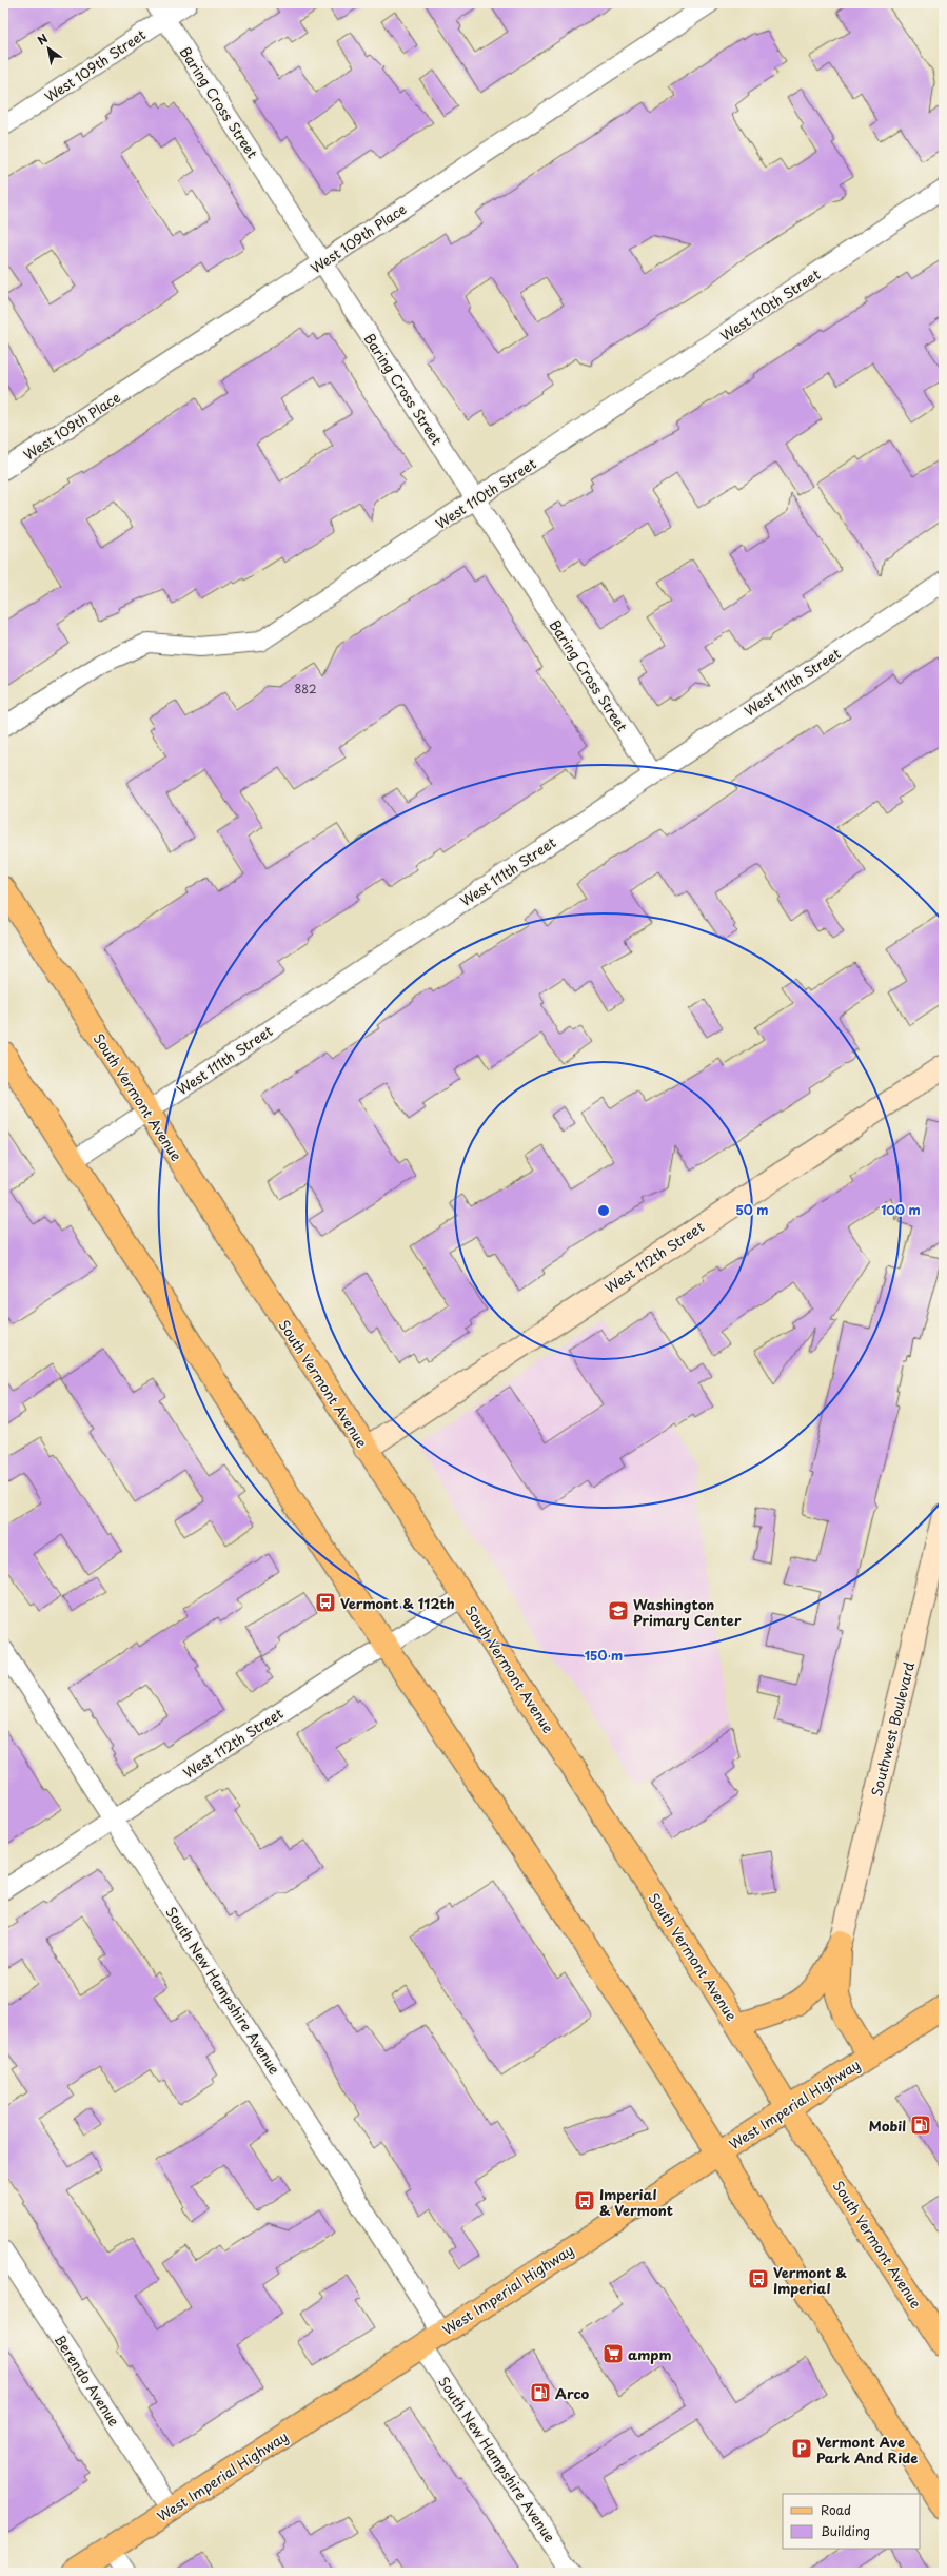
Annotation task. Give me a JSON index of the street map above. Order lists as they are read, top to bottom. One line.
{"streets":{"main road":["South Vermont Avenue","West Imperial Highway"],"street":["West 109th Street","Baring Cross Street","West 109th Place","West 110th Street","West 111th Street","West 112th Street","Southwest Boulevard","South New Hampshire Avenue","Berendo Avenue"]},"crossings":[["West 109th Street","Baring Cross Street"],["Baring Cross Street","West 109th Place"],["Baring Cross Street","West 110th Street"],["Baring Cross Street","West 111th Street"],["West 111th Street","South Vermont Avenue"],["South Vermont Avenue","West 112th Street"],["South Vermont Avenue","West Imperial Highway"],["West 112th Street","South New Hampshire Avenue"],["South New Hampshire Avenue","West Imperial Highway"],["West Imperial Highway","Berendo Avenue"]],"places":{"bus stop":["Vermont & 112th","Imperial & Vermont","Vermont & Imperial"],"school or university":["Washington Primary Center"],"fuel station":["Mobil","Arco"],"supermarket":["ampm"],"parking":["Vermont Ave Park And Ride"]},"house_numbers":["882"],"legend":["Road","Building"],"north":"top left","rings":["50 m","100 m","150 m"]}
